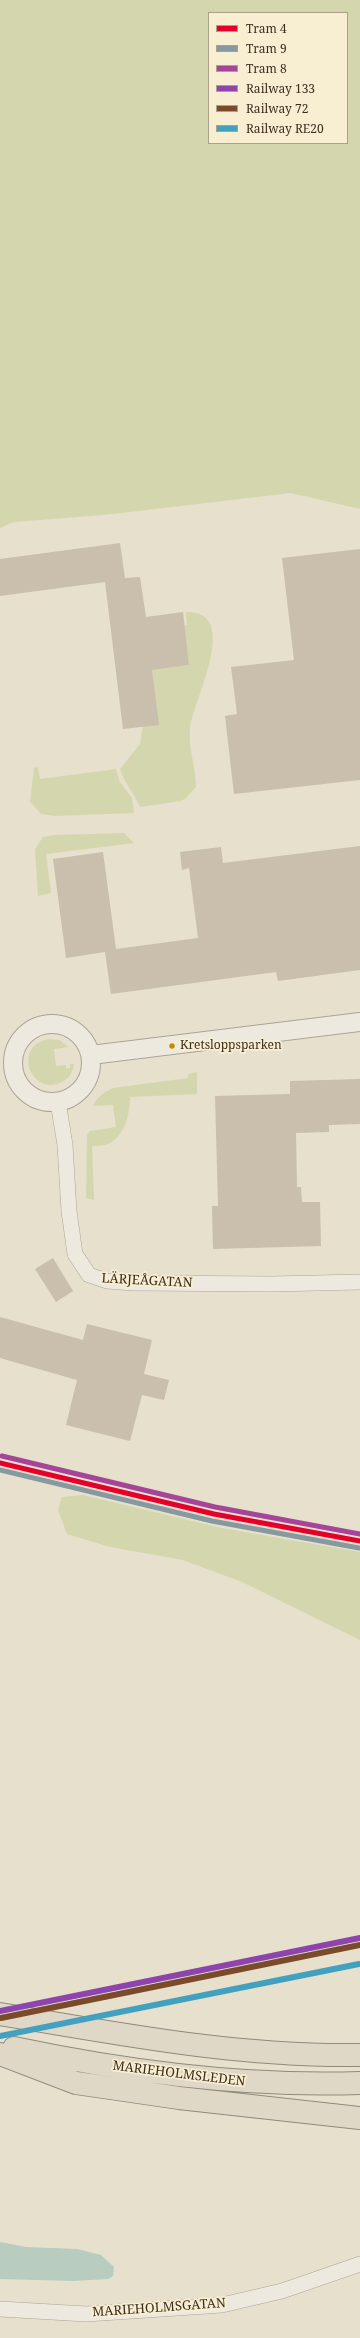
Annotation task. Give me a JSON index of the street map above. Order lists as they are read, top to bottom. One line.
{"streets":{"highway":["MARIEHOLMSLEDEN"],"street":["LÄRJEÅGATAN","MARIEHOLMSGATAN"]},"places":["Kretsloppsparken"],"lines":["tram line 8","tram line 4","tram line 9","rail line 133","rail line 72","rail line RE20"],"legend":["Tram 4","Tram 9","Tram 8","Railway 133","Railway 72","Railway RE20"]}
